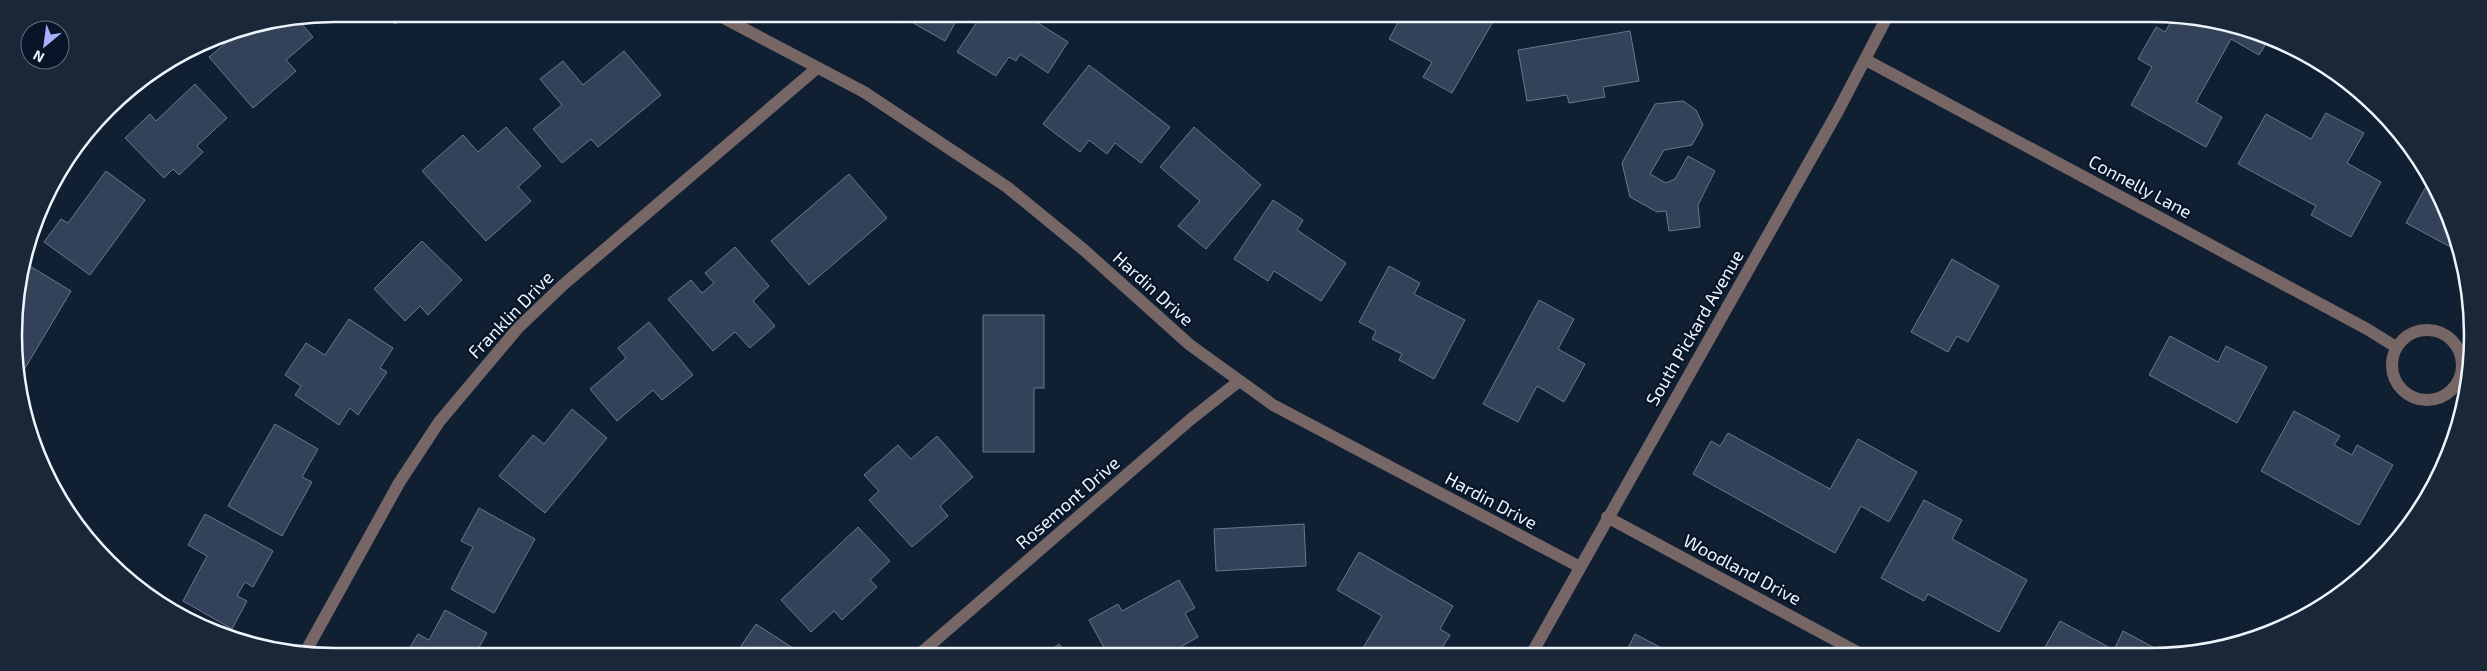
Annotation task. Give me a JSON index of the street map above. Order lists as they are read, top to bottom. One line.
{"streets":{"street":["Connelly Lane","Hardin Drive","Franklin Drive","South Pickard Avenue","Rosemont Drive","Woodland Drive"]},"crossings":[["Connelly Lane","South Pickard Avenue"],["Hardin Drive","Franklin Drive"],["Hardin Drive","South Pickard Avenue"],["Hardin Drive","Rosemont Drive"],["South Pickard Avenue","Woodland Drive"]],"north":"bottom left"}
